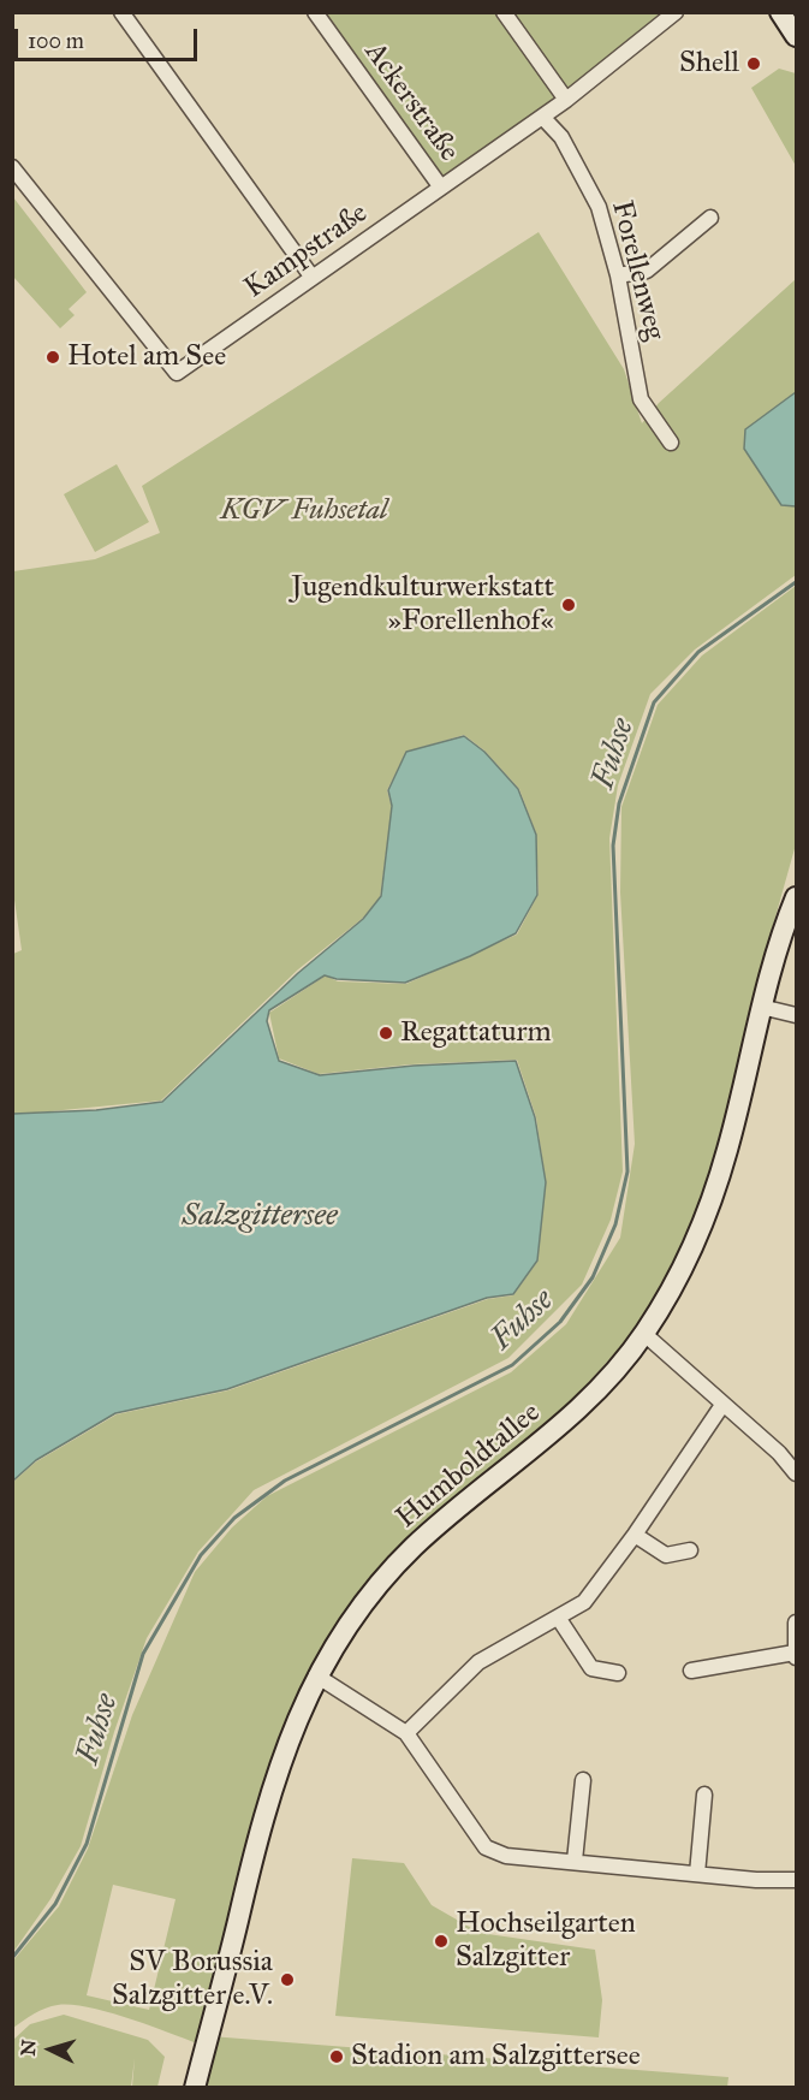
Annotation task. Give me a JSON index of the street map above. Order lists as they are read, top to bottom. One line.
{"streets":{"street":["Ackerstraße","Kampstraße","Forellenweg","Humboldtallee"]},"crossings":[["Ackerstraße","Kampstraße"],["Kampstraße","Forellenweg"]],"water":["Fuhse","Salzgittersee"],"parks":["KGV Fuhsetal"],"places":["Shell","Hotel am See","Jugendkulturwerkstatt »Forellenhof«","Regattaturm","Hochseilgarten Salzgitter","SV Borussia Salzgitter e.V.","Stadion am Salzgittersee"],"scale_bar":"100 m","north":"left"}
